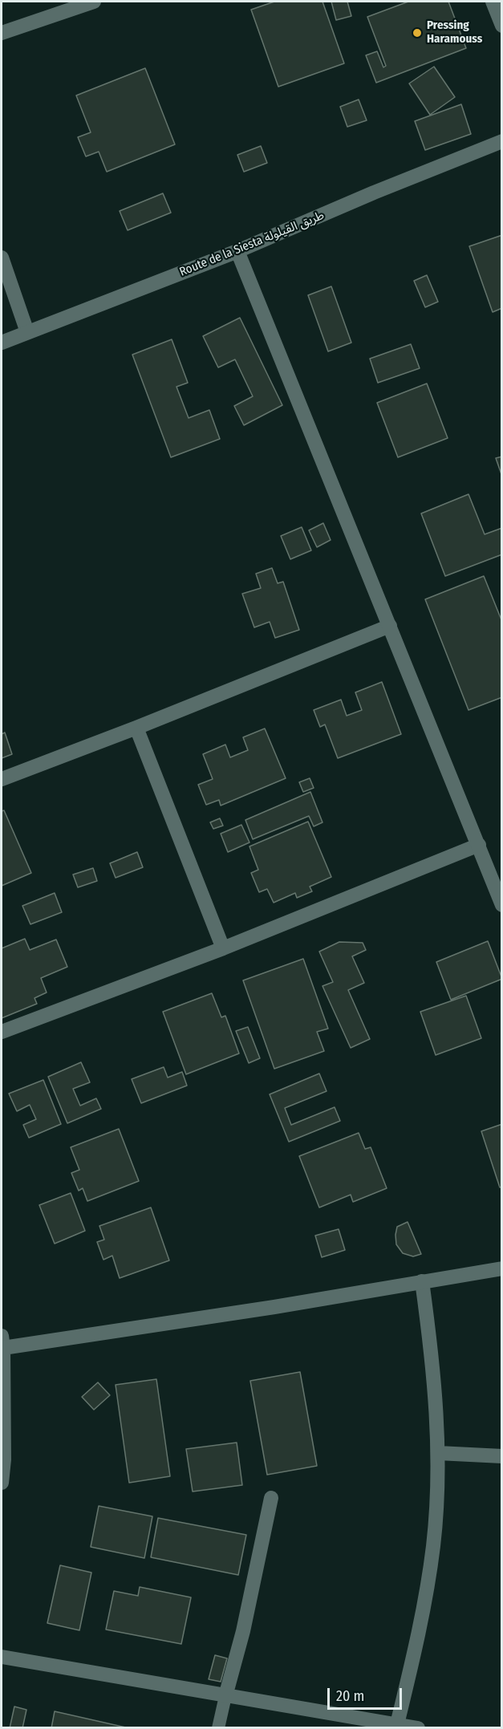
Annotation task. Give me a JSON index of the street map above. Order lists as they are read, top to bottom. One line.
{"streets":{"street":["Route de la Siesta طريق القيلولة"]},"places":["Pressing Haramouss"],"scale_bar":"20 m"}
